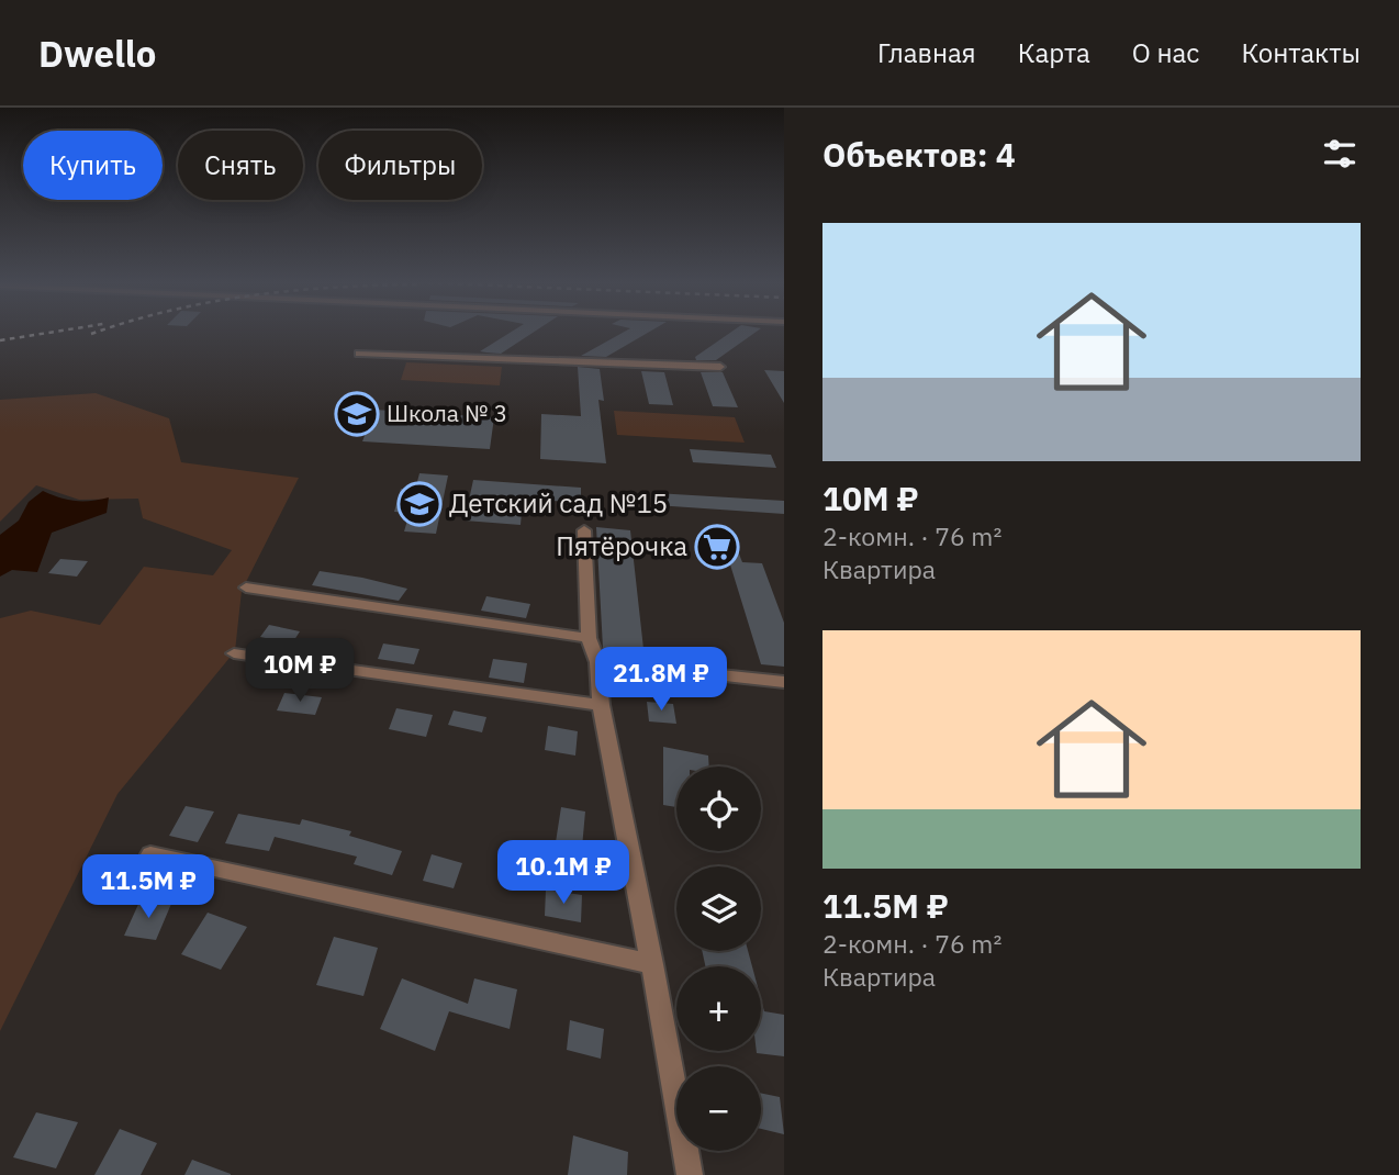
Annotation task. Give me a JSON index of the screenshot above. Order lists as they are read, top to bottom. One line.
{"places":{"school or university":["Школа № 3","Детский сад №15"],"supermarket":["Пятёрочка"]},"page":{"header":"Dwello","nav":["Главная","Карта","О нас","Контакты"],"heading":"Объектов: 4","chip":["Купить","Снять","Фильтры"],"list":[{"name":"10M ₽","note":"2-комн. · 76 m² · Квартира"},{"name":"11.5M ₽","note":"2-комн. · 76 m² · Квартира"}],"price":["10M ₽","21.8M ₽","10.1M ₽","11.5M ₽"],"map_buttons":["+","−"]}}
